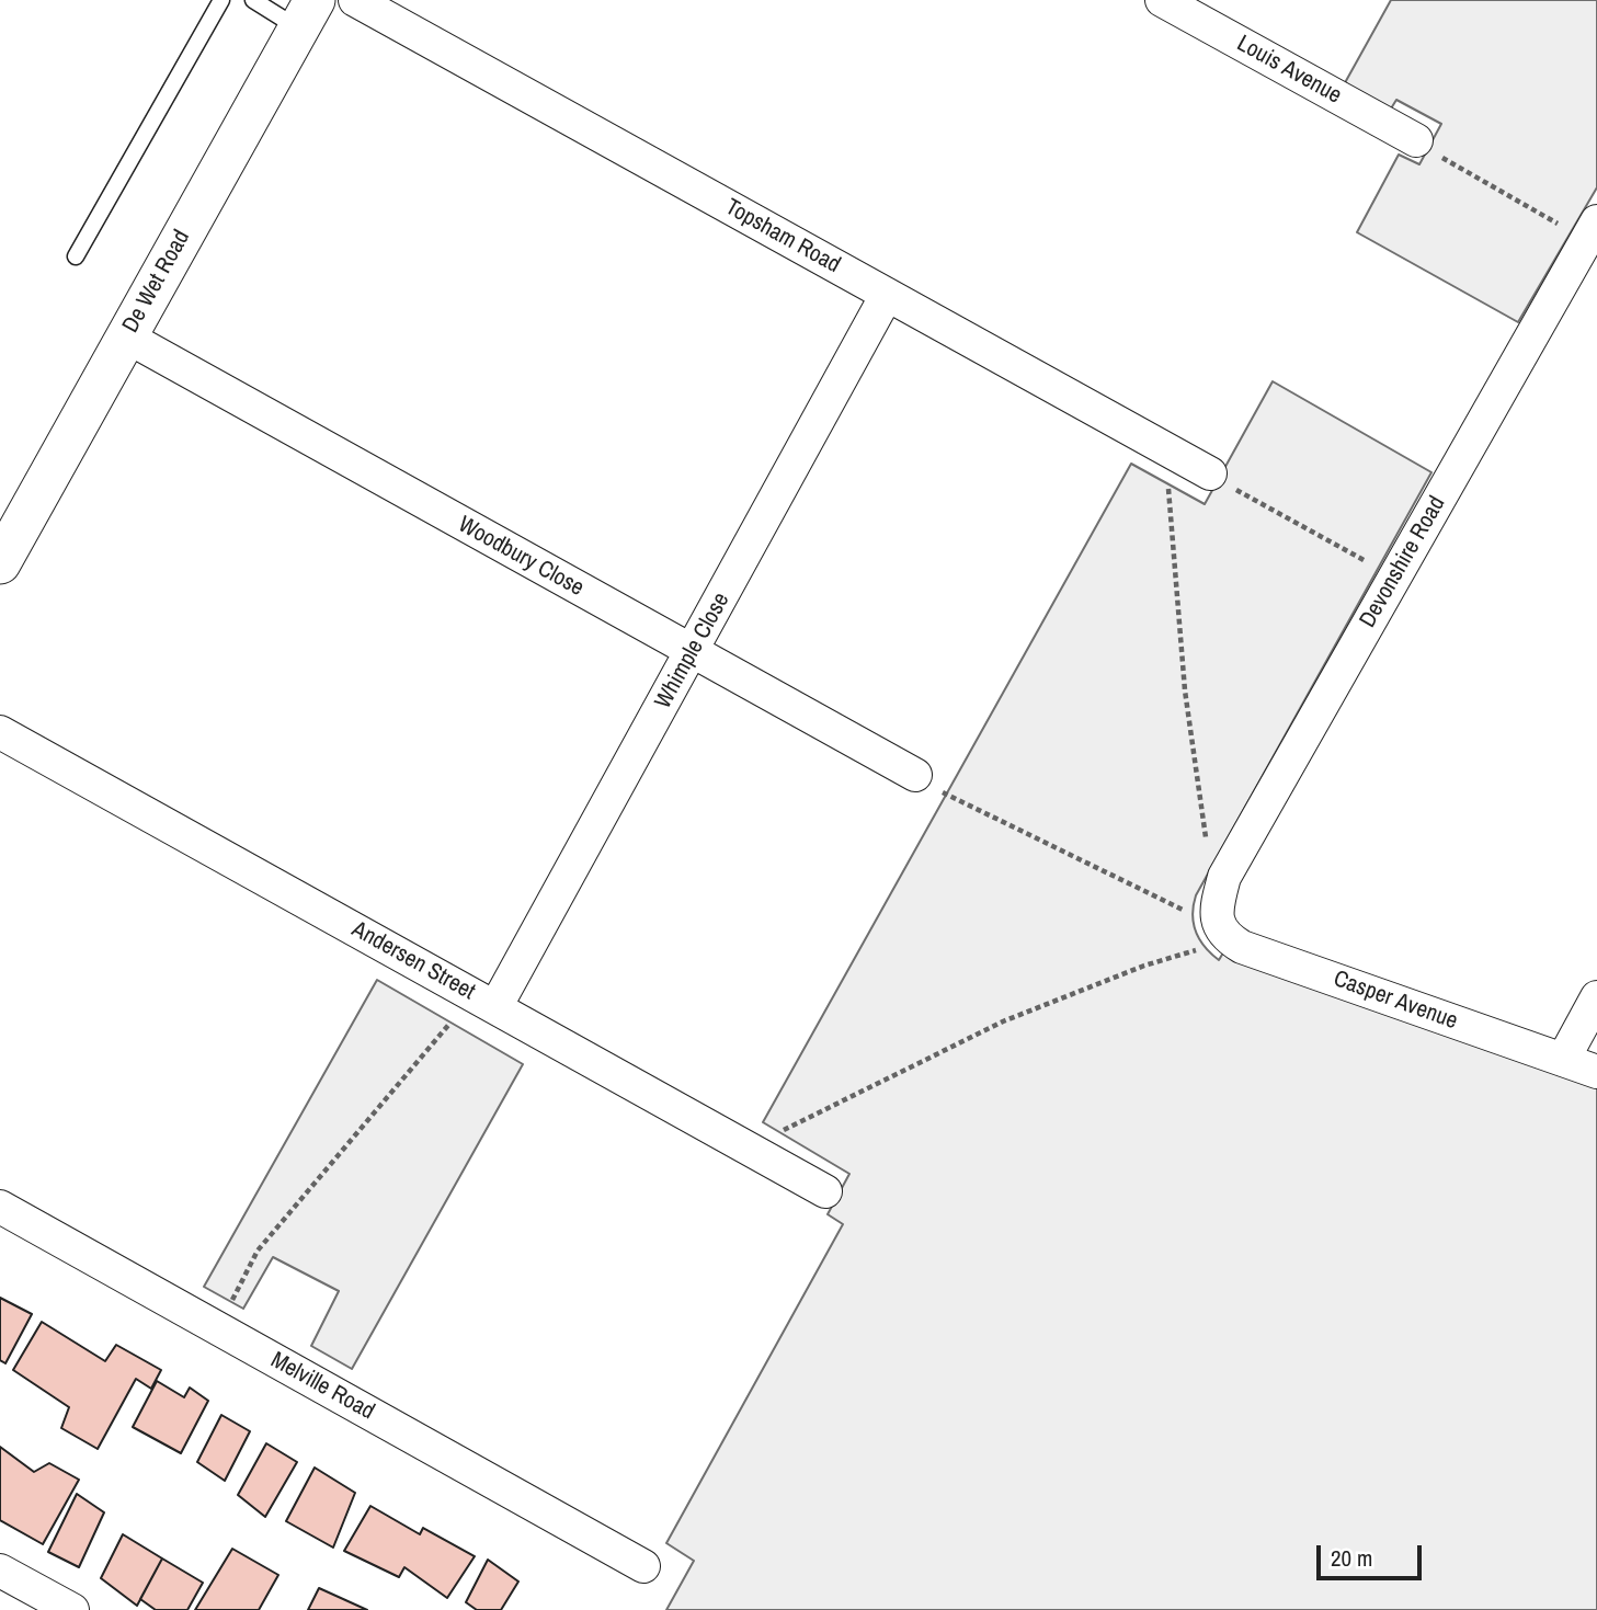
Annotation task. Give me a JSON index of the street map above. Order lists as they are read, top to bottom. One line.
{"streets":{"street":["Louis Avenue","Topsham Road","De Wet Road","Woodbury Close","Devonshire Road","Whimple Close","Andersen Street","Casper Avenue","Melville Road"]},"crossings":[["Topsham Road","Whimple Close"],["De Wet Road","Woodbury Close"],["Woodbury Close","Whimple Close"],["Devonshire Road","Casper Avenue"],["Whimple Close","Andersen Street"]],"scale_bar":"20 m"}
